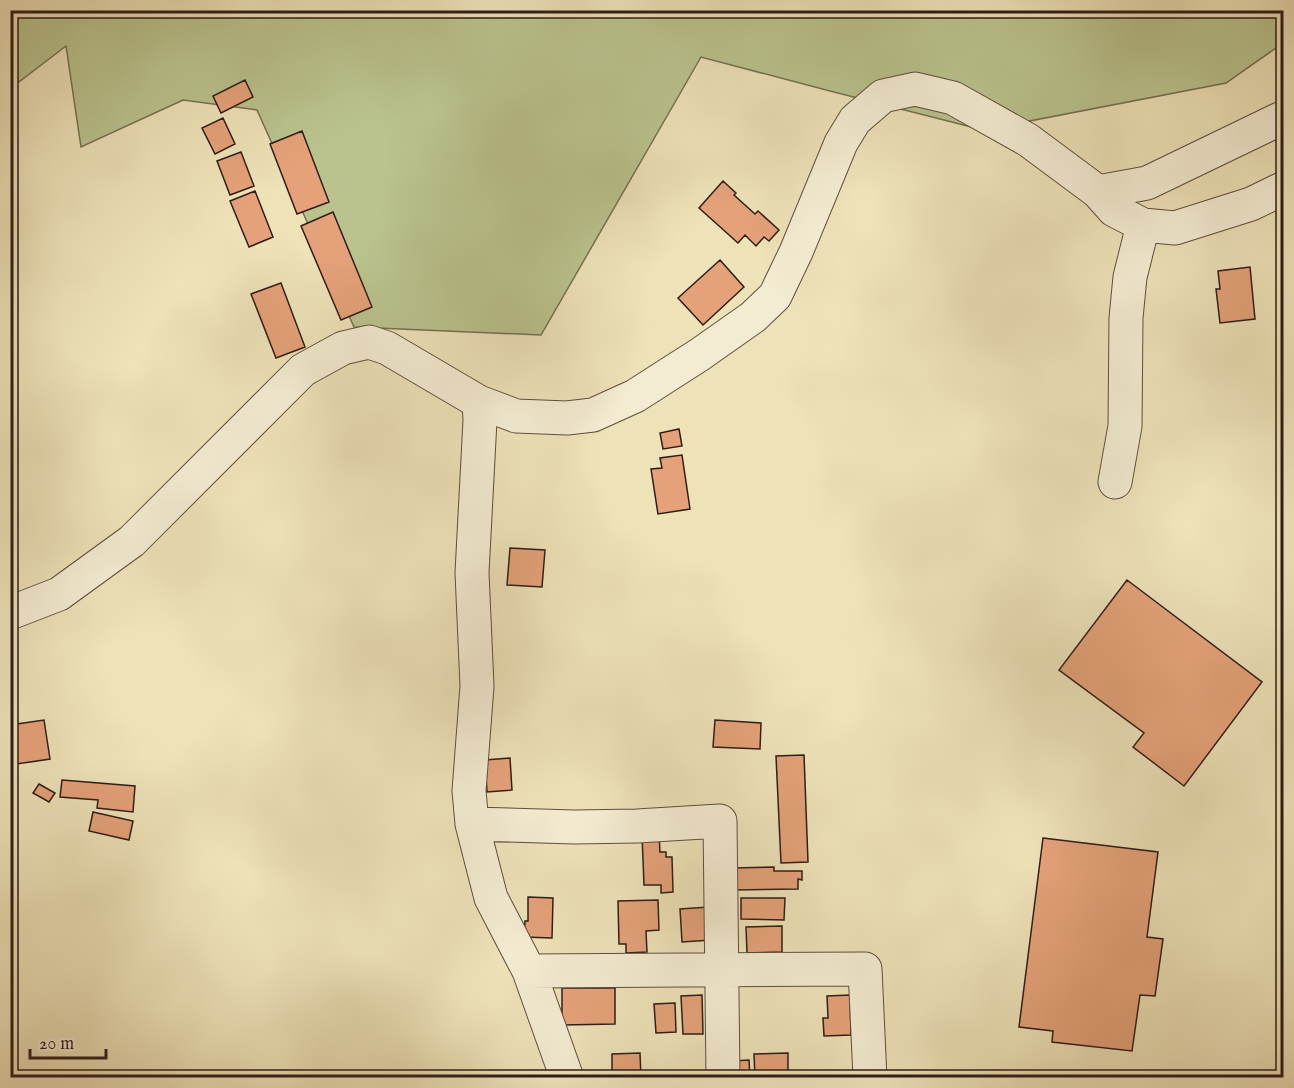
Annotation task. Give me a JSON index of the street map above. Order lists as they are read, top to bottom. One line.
{"scale_bar":"20 m"}
